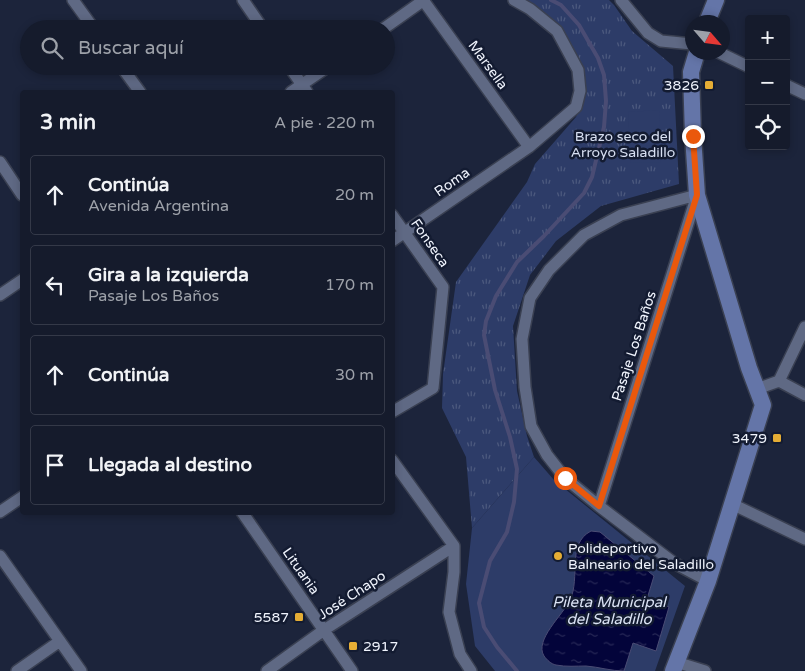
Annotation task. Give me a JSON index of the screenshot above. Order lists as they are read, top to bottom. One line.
{"streets":{"street":["Marsella","Roma","Fonseca","Pasaje Los Baños","Lituania","José Chapo"]},"crossings":[["Marsella","Roma"],["Roma","Fonseca"],["Lituania","José Chapo"]],"water":["Pileta Municipal del Saladillo"],"parks":["Brazo seco del Arroyo Saladillo"],"places":{"transit":["3826","3479","5587","2917"],"other":["Polideportivo Balneario del Saladillo"]},"north":"bottom right","page":{"map_buttons":["+","−"],"search":"Buscar aquí","heading":["3 min","A pie · 220 m"],"list":[["Continúa","Avenida Argentina","20 m"],["Gira a la izquierda","Pasaje Los Baños","170 m"],["Continúa","30 m"],"Llegada al destino"]}}
